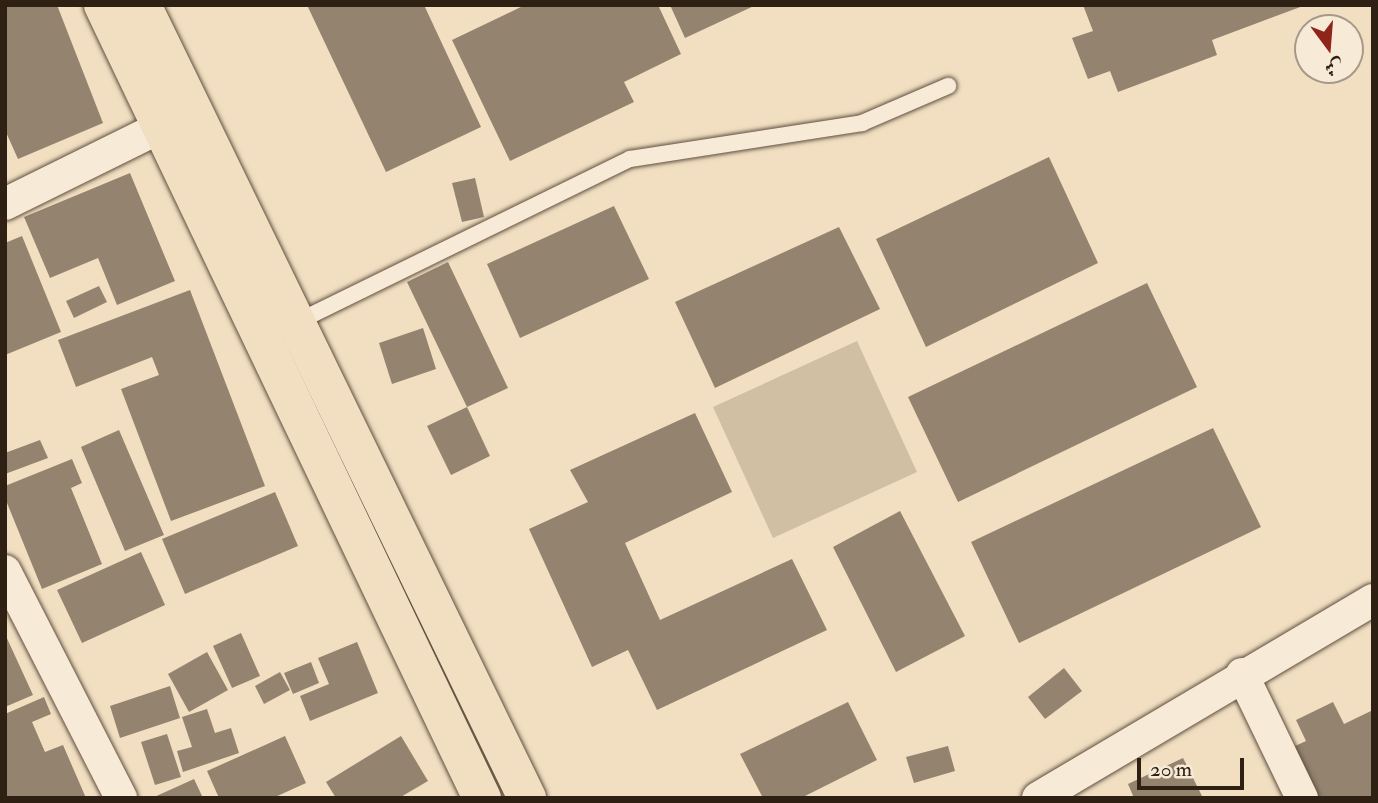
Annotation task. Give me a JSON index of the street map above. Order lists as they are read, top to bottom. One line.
{"scale_bar":"20 m","north":"bottom"}
